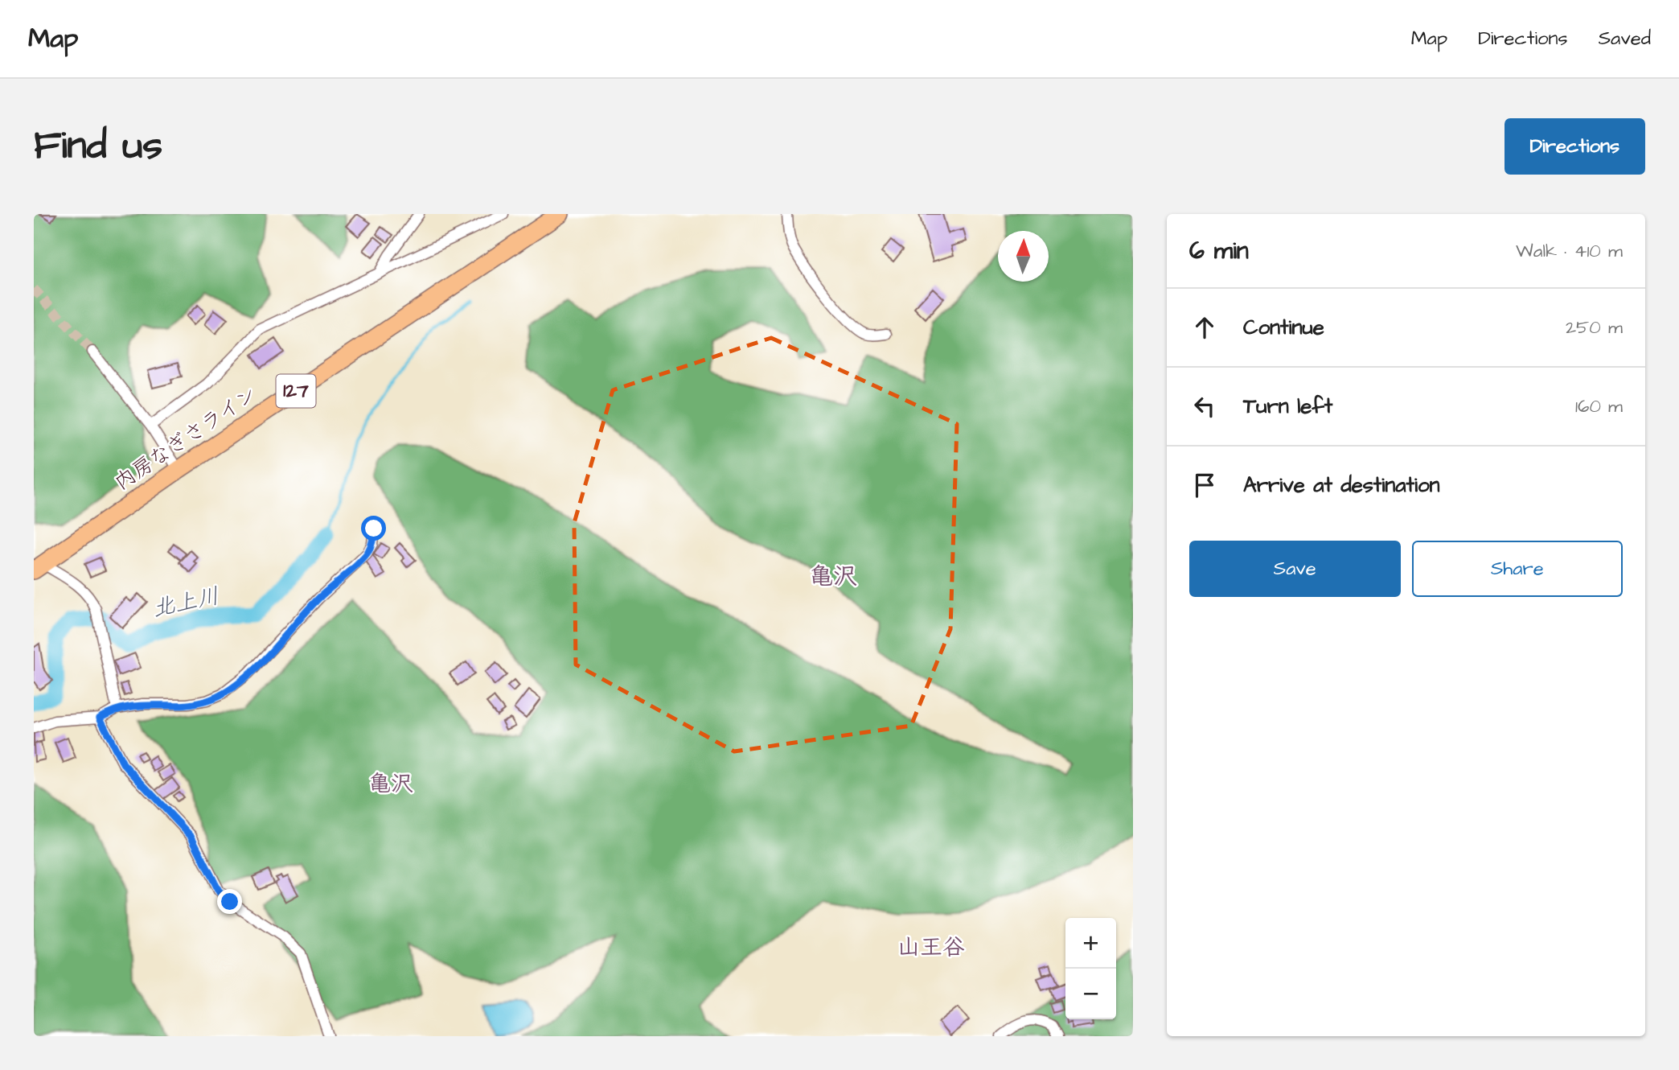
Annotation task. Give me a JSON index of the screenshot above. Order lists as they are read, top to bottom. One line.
{"streets":{"highway":["127","内房なぎさライン"]},"districts":["亀沢","亀沢","山王谷"],"water":["北上川"],"north":"top","page":{"header":"Map","nav":["Map","Directions","Saved"],"buttons":["Directions",["Save","Share"]],"title":"Find us","heading":["6 min","Walk · 410 m"],"list":[["Continue","250 m"],["Turn left","160 m"],"Arrive at destination"],"map_buttons":["+","−"]}}
